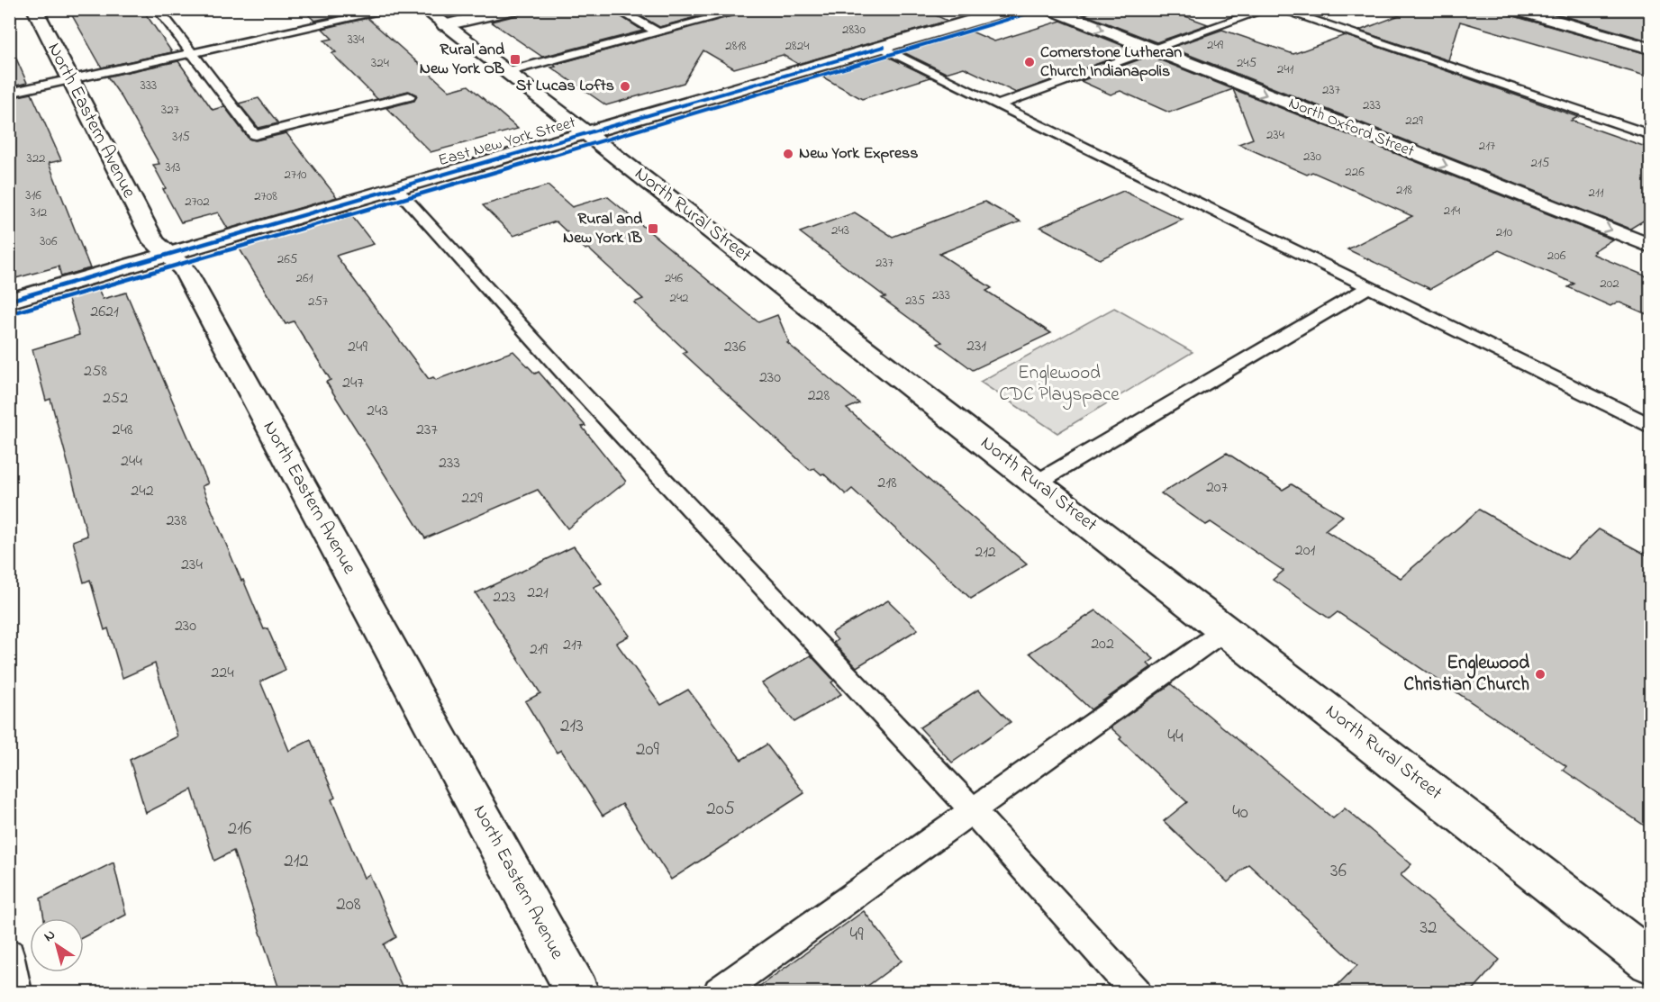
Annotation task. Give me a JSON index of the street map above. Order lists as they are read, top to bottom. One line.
{"streets":{"main road":["North Eastern Avenue","North Oxford Street","East New York Street","North Rural Street"]},"crossings":[["North Eastern Avenue","East New York Street"],["East New York Street","North Rural Street"]],"one_way":["North Oxford Street"],"parks":["Englewood CDC Playspace"],"places":{"transit":["Rural and New York OB","Rural and New York IB"],"other":["Cornerstone Lutheran Church Indianapolis","St Lucas Lofts","New York Express","Englewood Christian Church"]},"house_numbers":["2830","334","249","2818","2824","324","245","241","333","237","233","327","229","234","315","217","230","322","215","313","226","2710","218","211","316","2708","2702","214","312","243","210","306","206","265","237","261","246","202","233","242","235","257","2621","231","249","236","258","230","247","228","252","243","248","237","244","233","218","207","242","229","238","201","212","234","221","223","230","202","217","219","224","213","44","209","205","40","216","212","36","208","32","49"],"north":"top left"}
